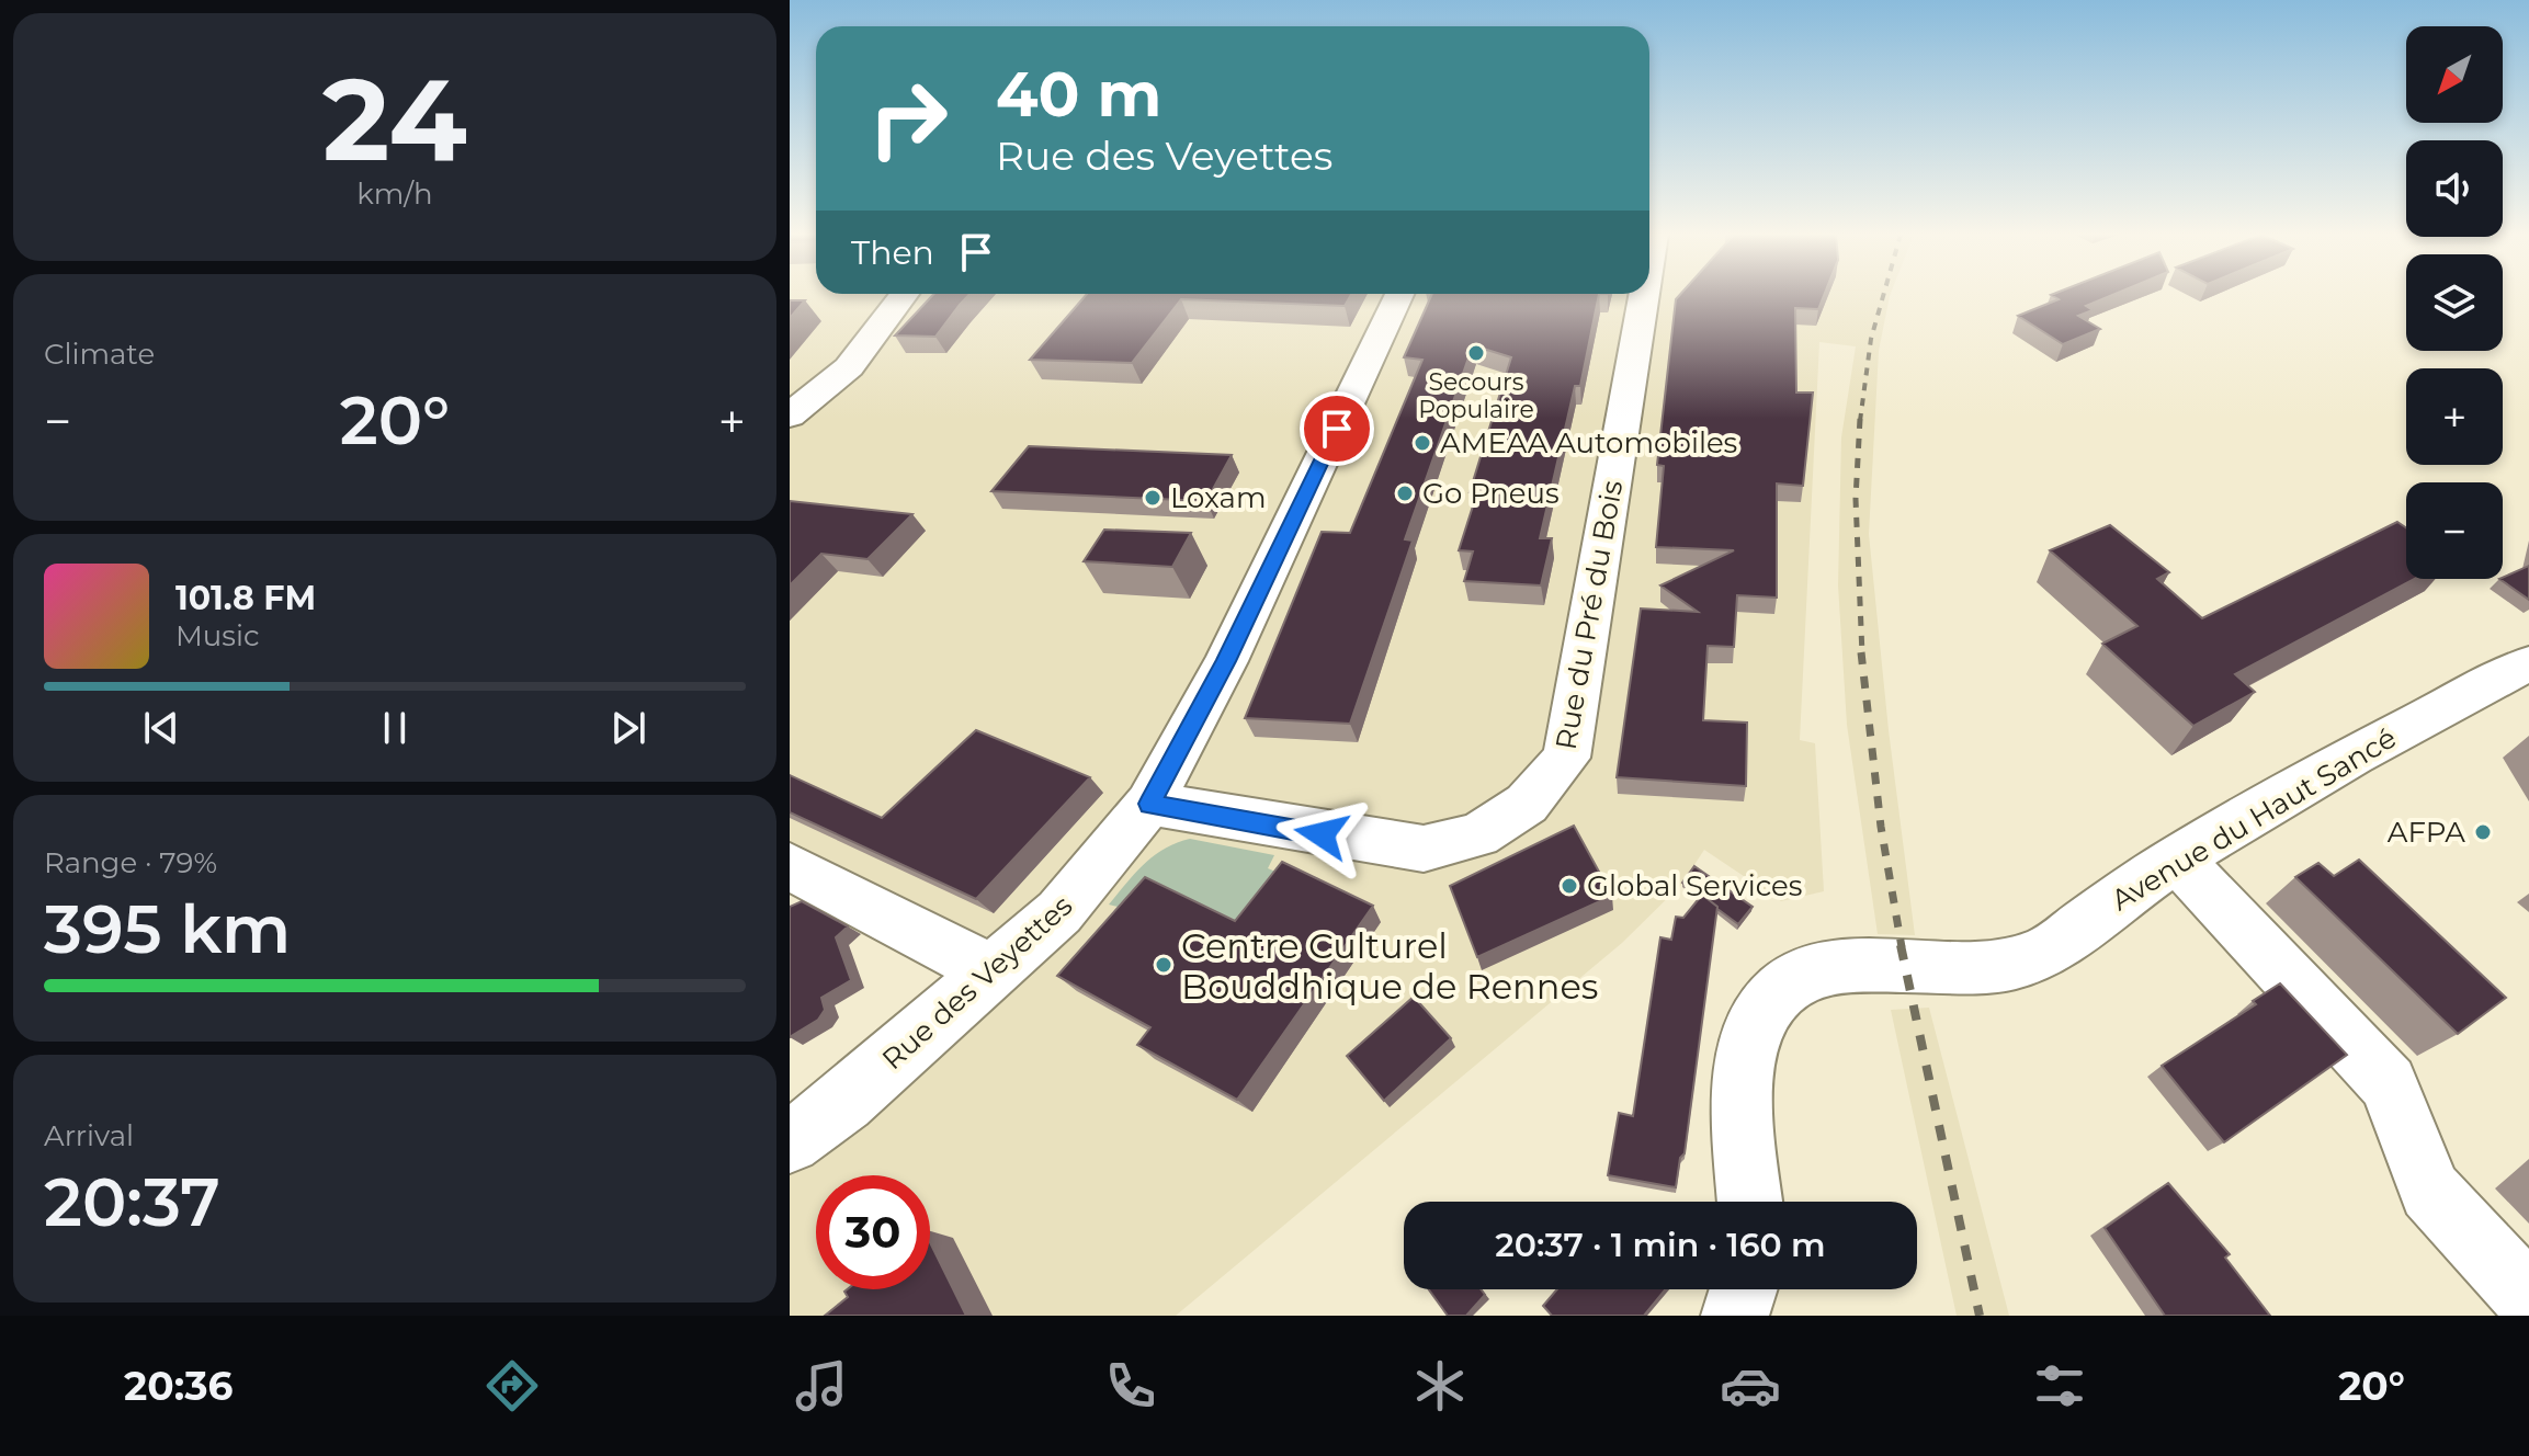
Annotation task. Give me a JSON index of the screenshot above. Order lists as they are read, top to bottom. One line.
{"streets":{"street":["Rue du Pré du Bois","Avenue du Haut Sancé","Rue des Veyettes"]},"crossings":[["Rue du Pré du Bois","Rue des Veyettes"]],"places":["Secours Populaire","AMEAA Automobiles","Go Pneus","Loxam","AFPA","Global Services","Centre Culturel Bouddhique de Rennes"],"north":"bottom left","page":{"tile":[["24","km/h"],"Climate",["Range · 79%","395 km"],["Arrival","20:37"]],"map_buttons":["+","−"],"turn":["40 m","Rue des Veyettes"],"then":"Then","heat":["−","20°","+"],"song":["101.8 FM","Music"],"limit":"30","trip":"20:37 · 1 min · 160 m","tabs":["20:36","20°"]}}
